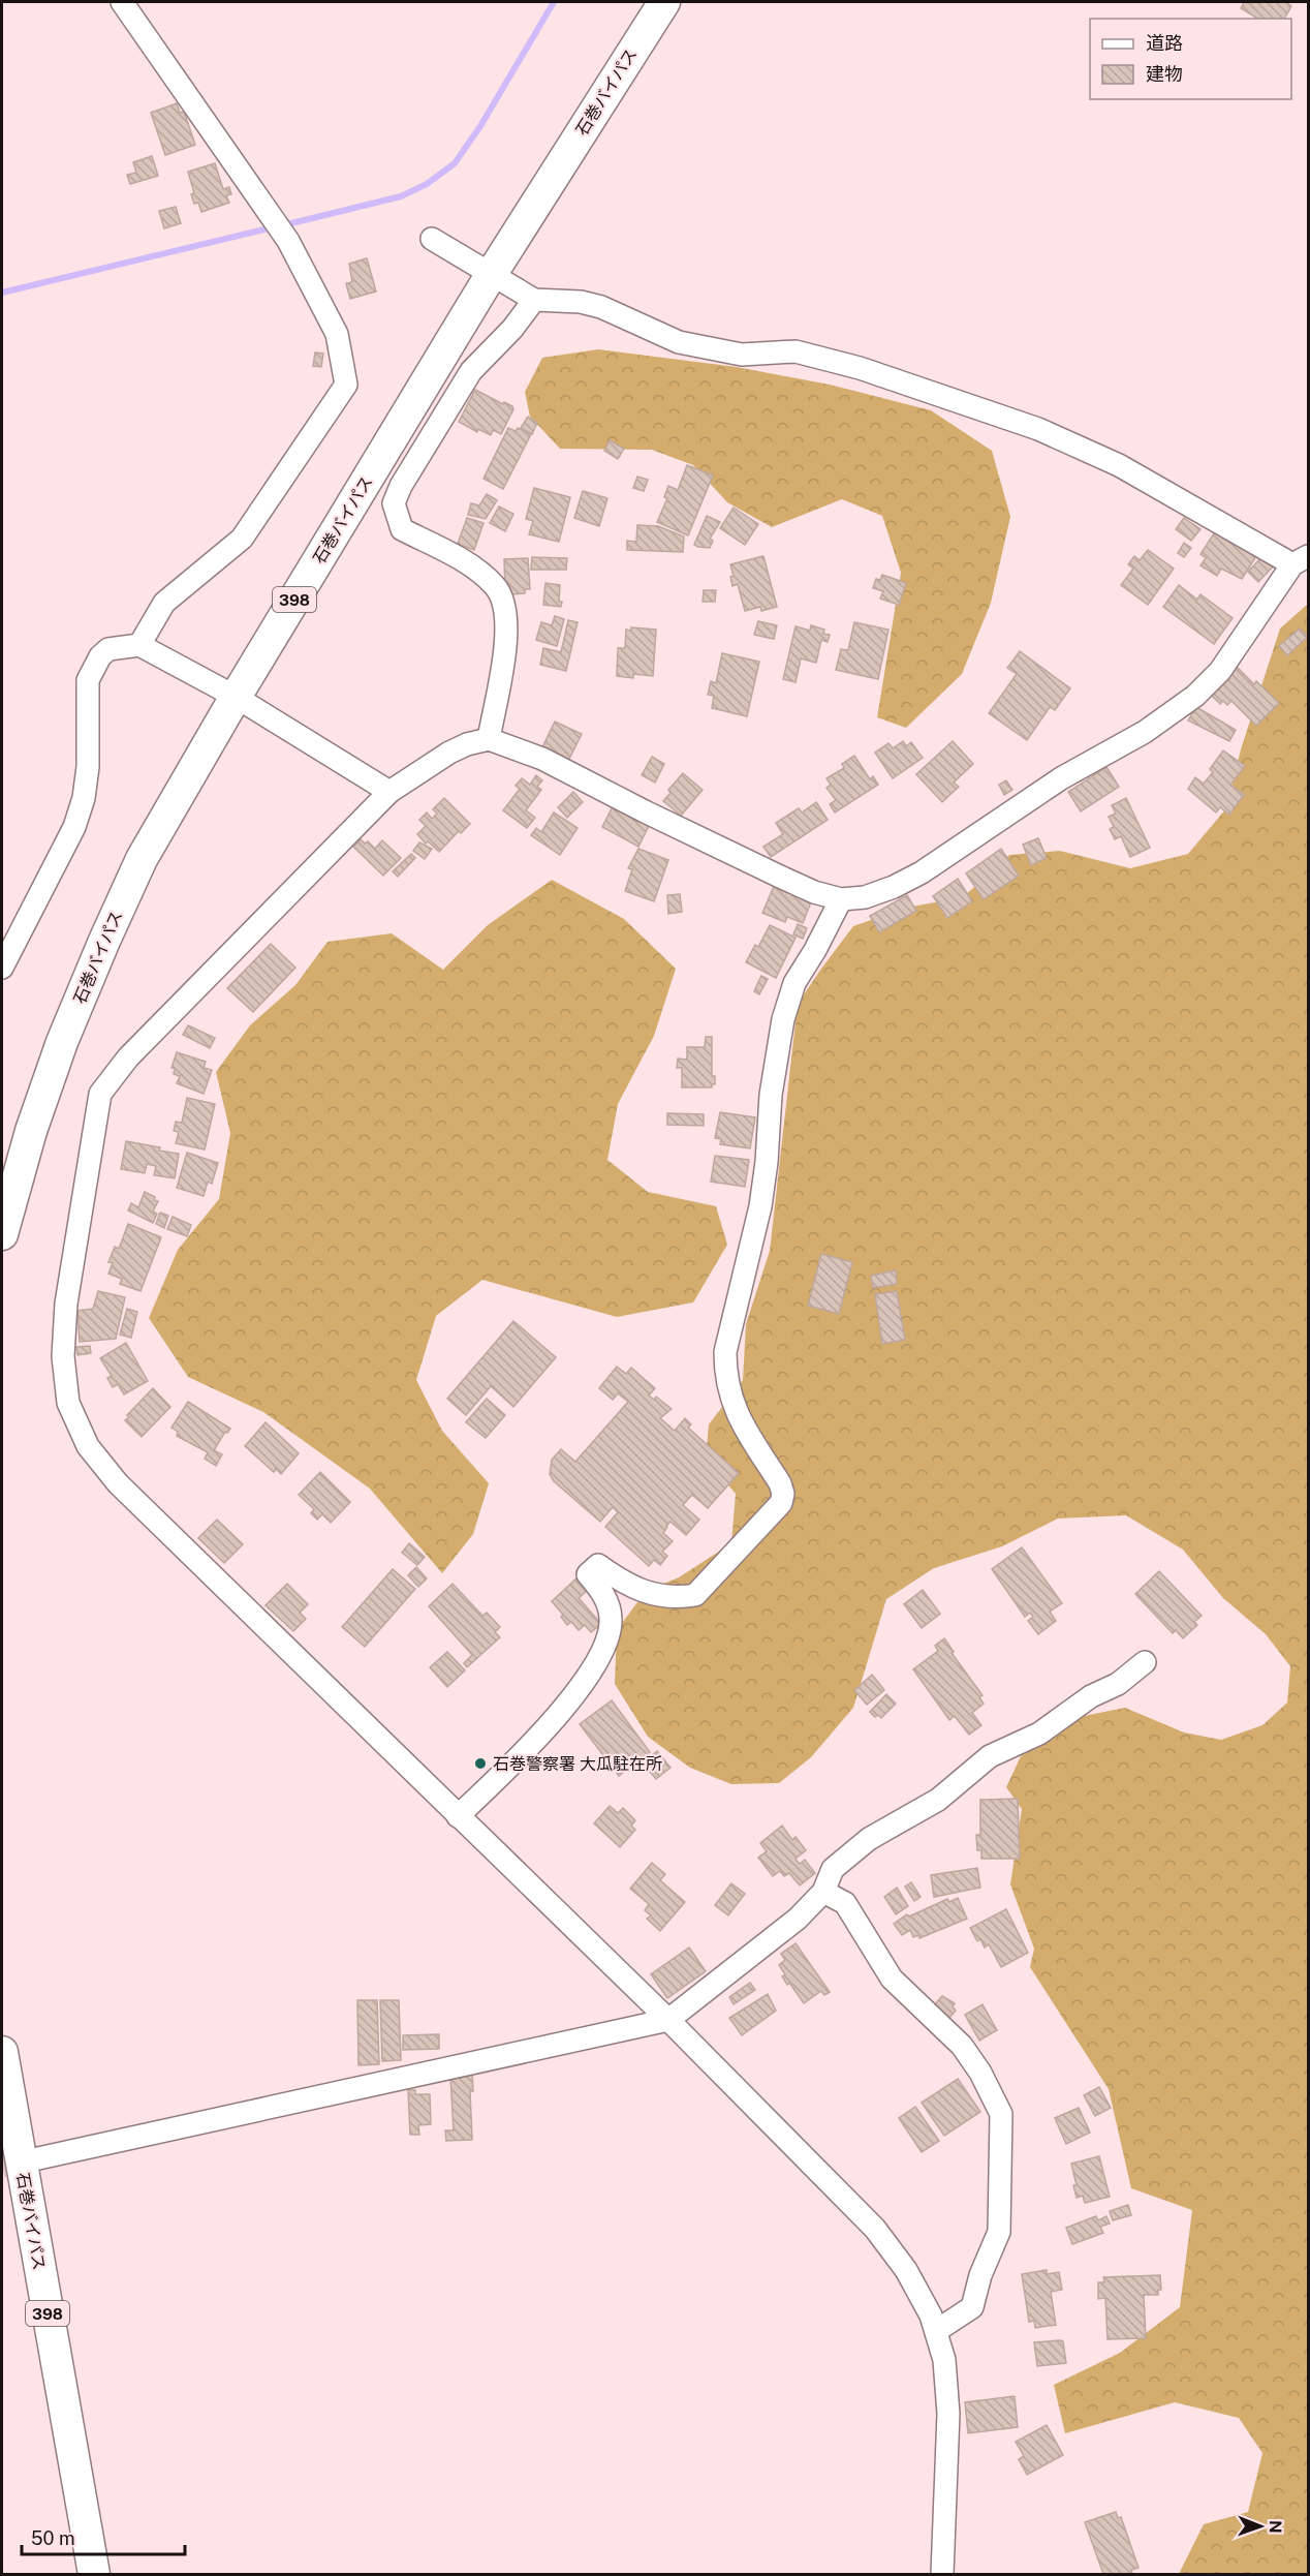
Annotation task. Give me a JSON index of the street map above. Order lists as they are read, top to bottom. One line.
{"streets":{"highway":["石巻バイパス","398"]},"places":["石巻警察署 大瓜駐在所"],"legend":["道路","建物"],"scale_bar":"50 m","north":"right"}
